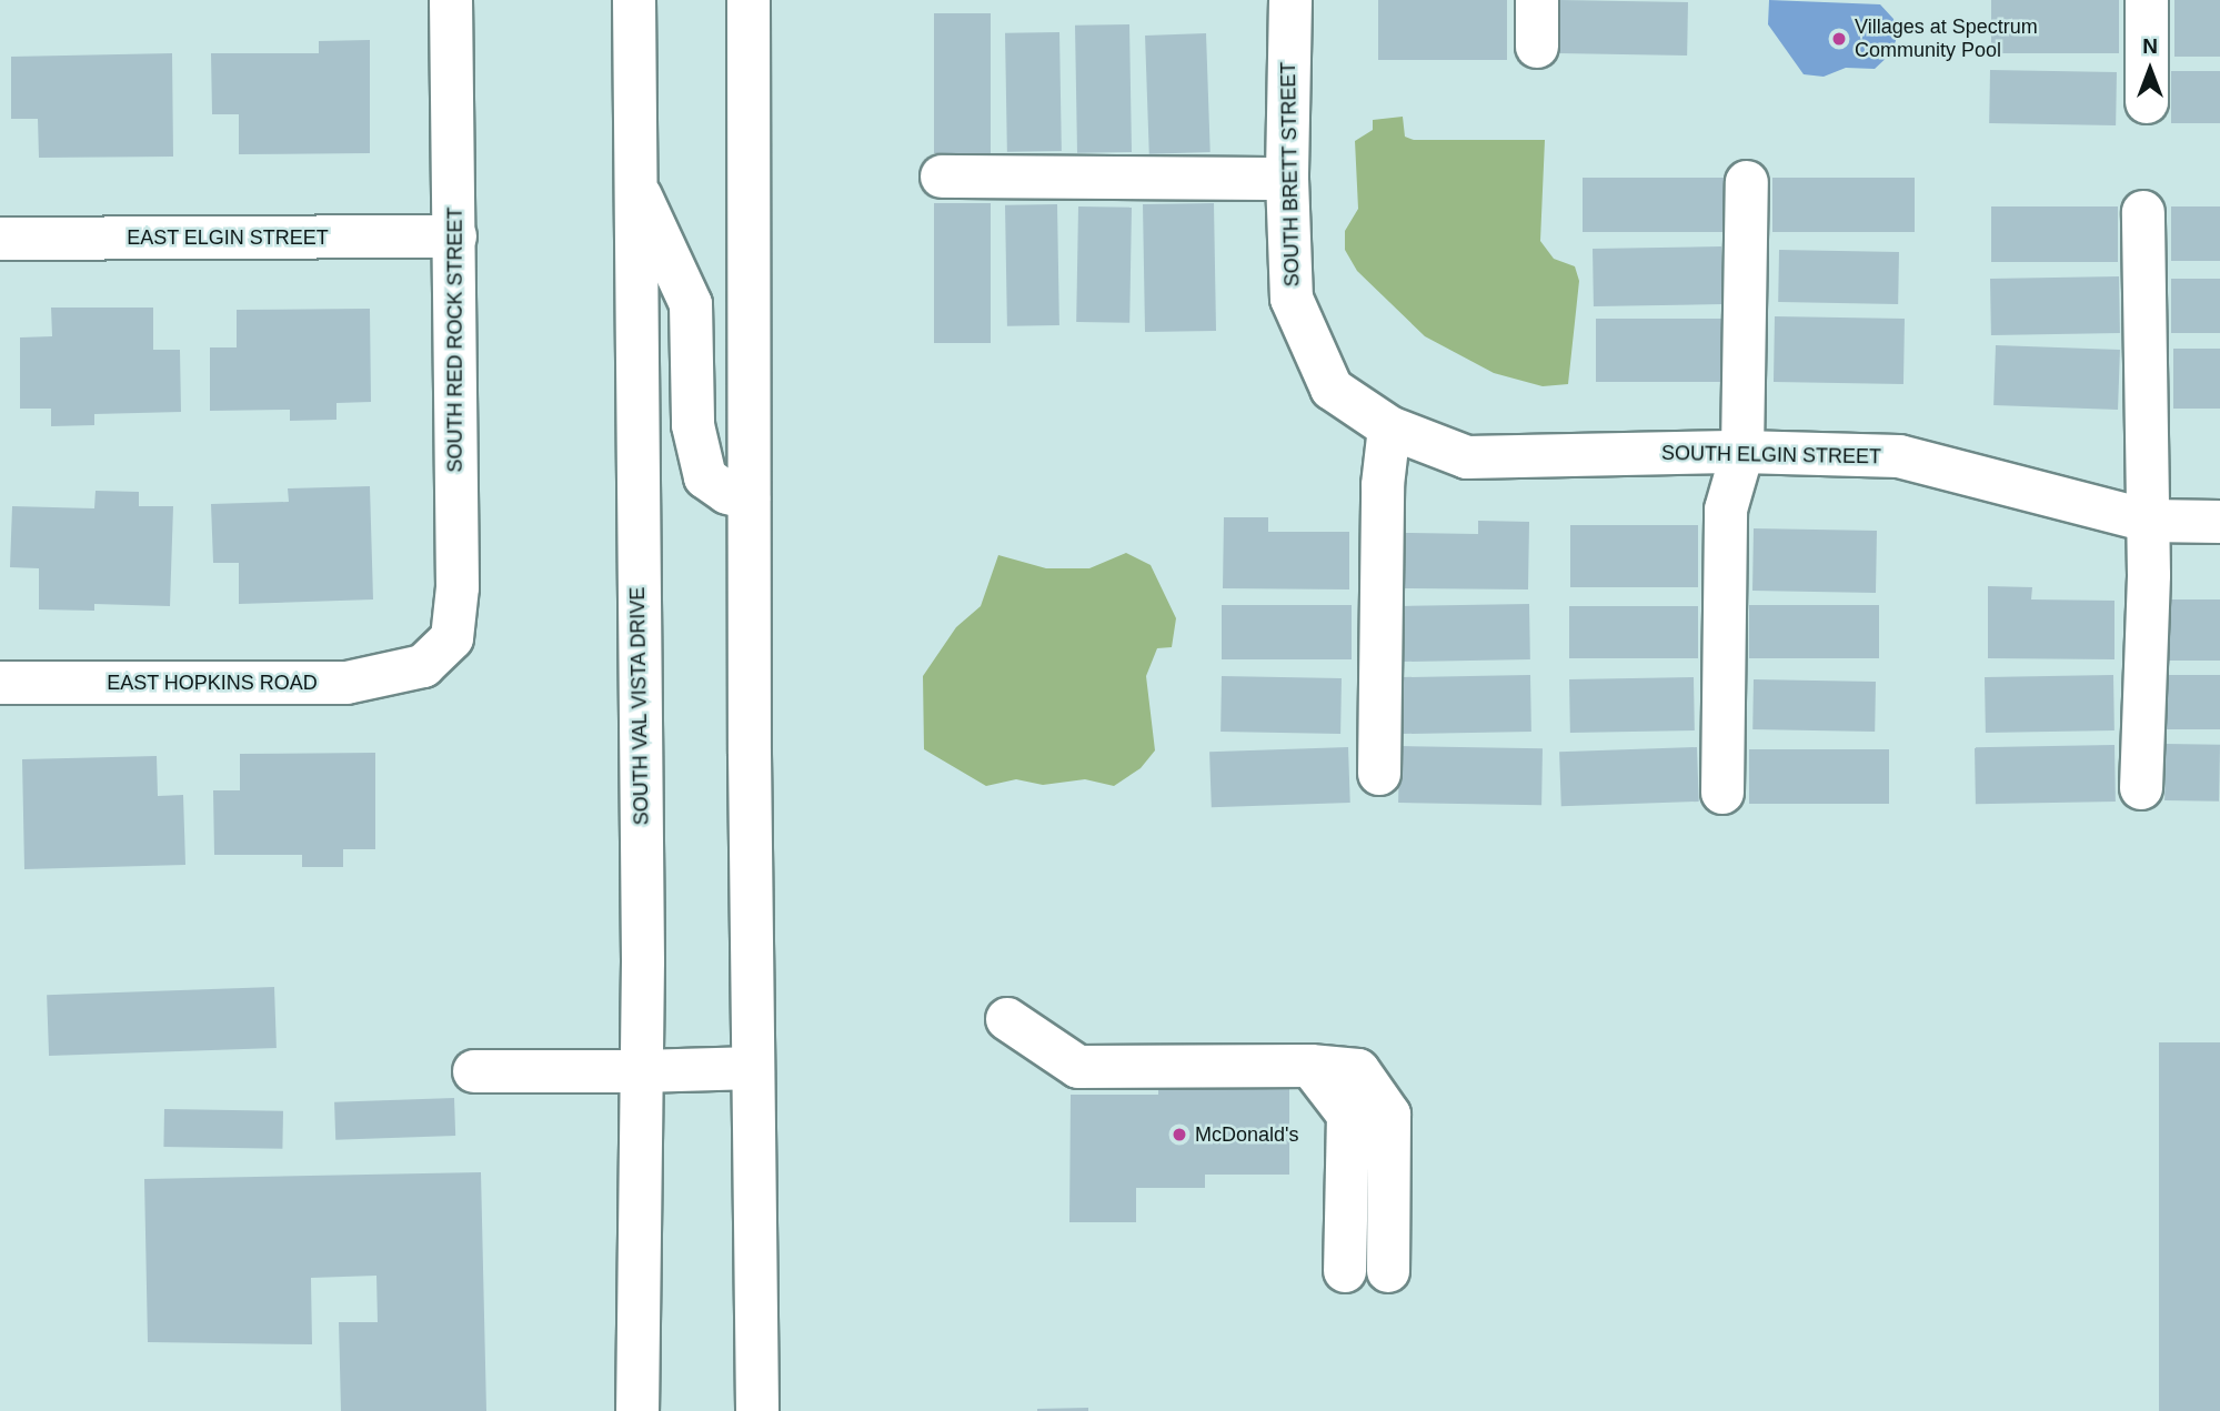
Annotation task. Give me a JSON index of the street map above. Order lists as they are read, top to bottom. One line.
{"streets":{"main road":["SOUTH BRETT STREET","EAST ELGIN STREET","SOUTH RED ROCK STREET","SOUTH ELGIN STREET","EAST HOPKINS ROAD","SOUTH VAL VISTA DRIVE"]},"crossings":[["SOUTH BRETT STREET","SOUTH ELGIN STREET"],["EAST ELGIN STREET","SOUTH RED ROCK STREET"],["SOUTH RED ROCK STREET","EAST HOPKINS ROAD"]],"places":["Villages at Spectrum Community Pool","McDonald's"],"north":"top"}
